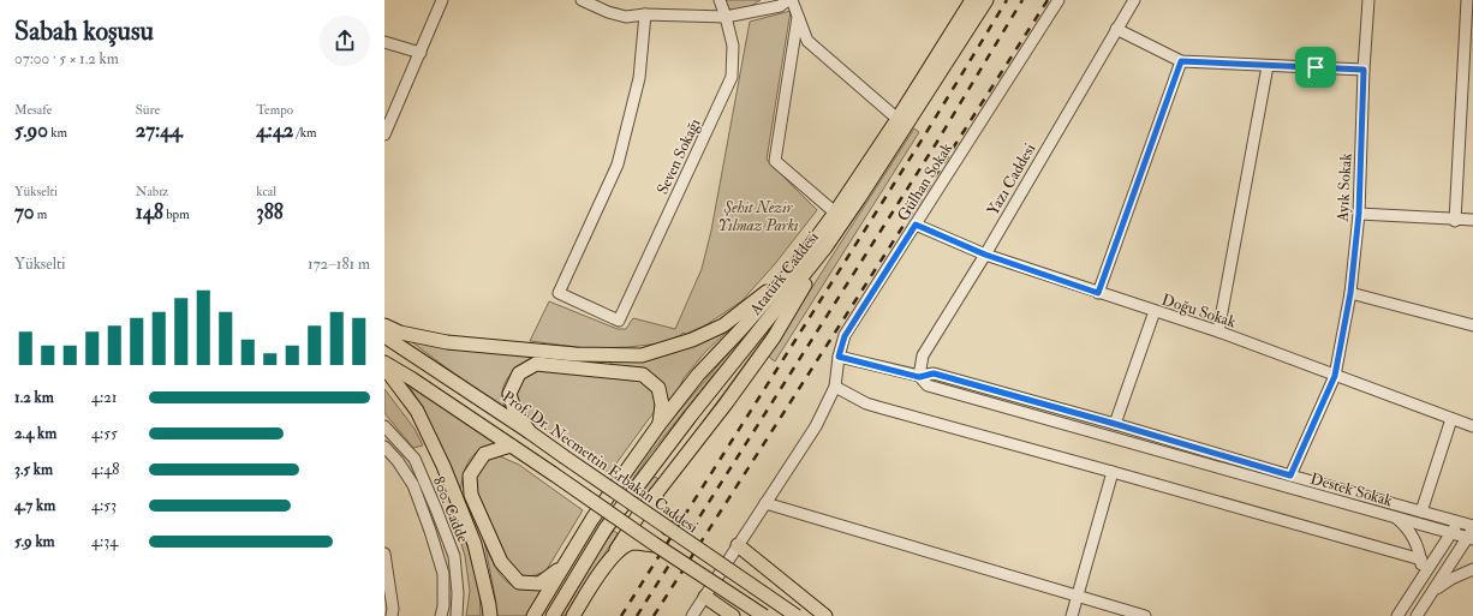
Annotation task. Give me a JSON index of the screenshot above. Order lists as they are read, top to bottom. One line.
{"streets":{"main road":["Atatürk Caddesi","Prof. Dr. Necmettin Erbakan Caddesi"],"street":["Seven Sokağı","Yazı Caddesi","Gülhan Sokak","Ayık Sokak","Doğu Sokak","Destek Sokak","800. Cadde"]},"crossings":[["Yazı Caddesi","Doğu Sokak"],["Yazı Caddesi","Destek Sokak"],["Gülhan Sokak","Doğu Sokak"],["Gülhan Sokak","Destek Sokak"],["Ayık Sokak","Doğu Sokak"],["Ayık Sokak","Destek Sokak"]],"parks":["Şehit Nezir Yılmaz Parkı"],"page":{"heading":["Sabah koşusu","07:00 · 5 × 1.2 km"],"stats":[["Mesafe","5.90 km"],["Süre","27:44"],["Tempo","4:42 /km"],["Yükselti","70 m"],["Nabız","148 bpm"],["kcal","388"]],"chart":["Yükselti","172–181 m"],"list":[{"name":"1.2 km","note":"4:21"},{"name":"2.4 km","note":"4:55"},{"name":"3.5 km","note":"4:48"},{"name":"4.7 km","note":"4:53"},{"name":"5.9 km","note":"4:34"}]}}
